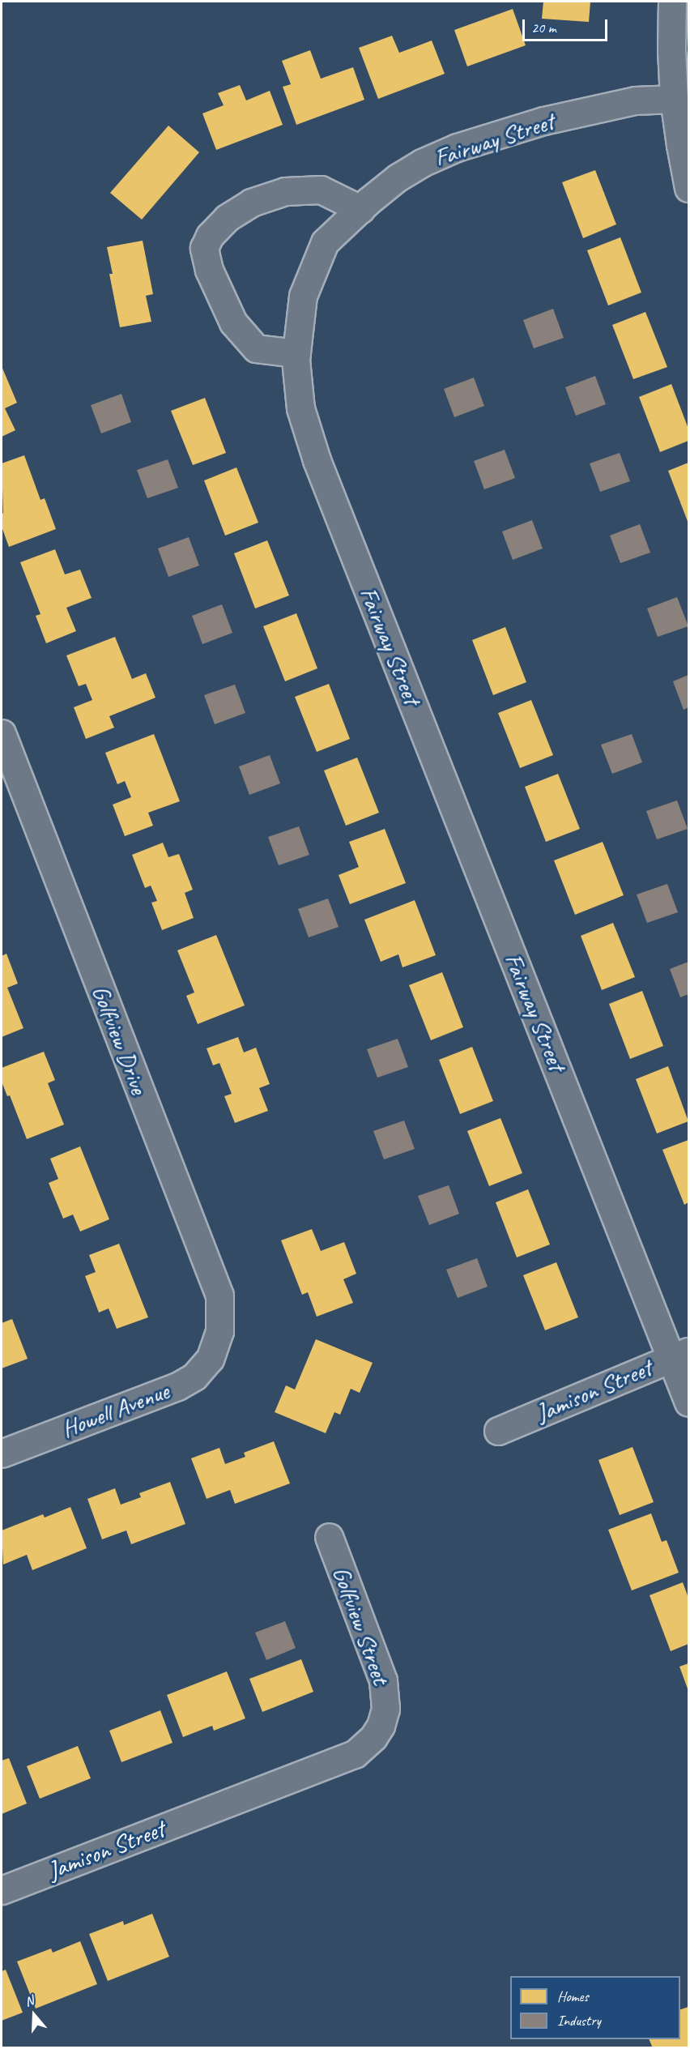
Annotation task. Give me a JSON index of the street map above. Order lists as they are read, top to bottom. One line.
{"streets":{"street":["Fairway Street","Golfview Drive","Jamison Street","Howell Avenue","Golfview Street"]},"crossings":[["Fairway Street","Jamison Street"],["Golfview Drive","Howell Avenue"],["Jamison Street","Golfview Street"]],"legend":["Homes","Industry"],"scale_bar":"20 m","north":"top"}
